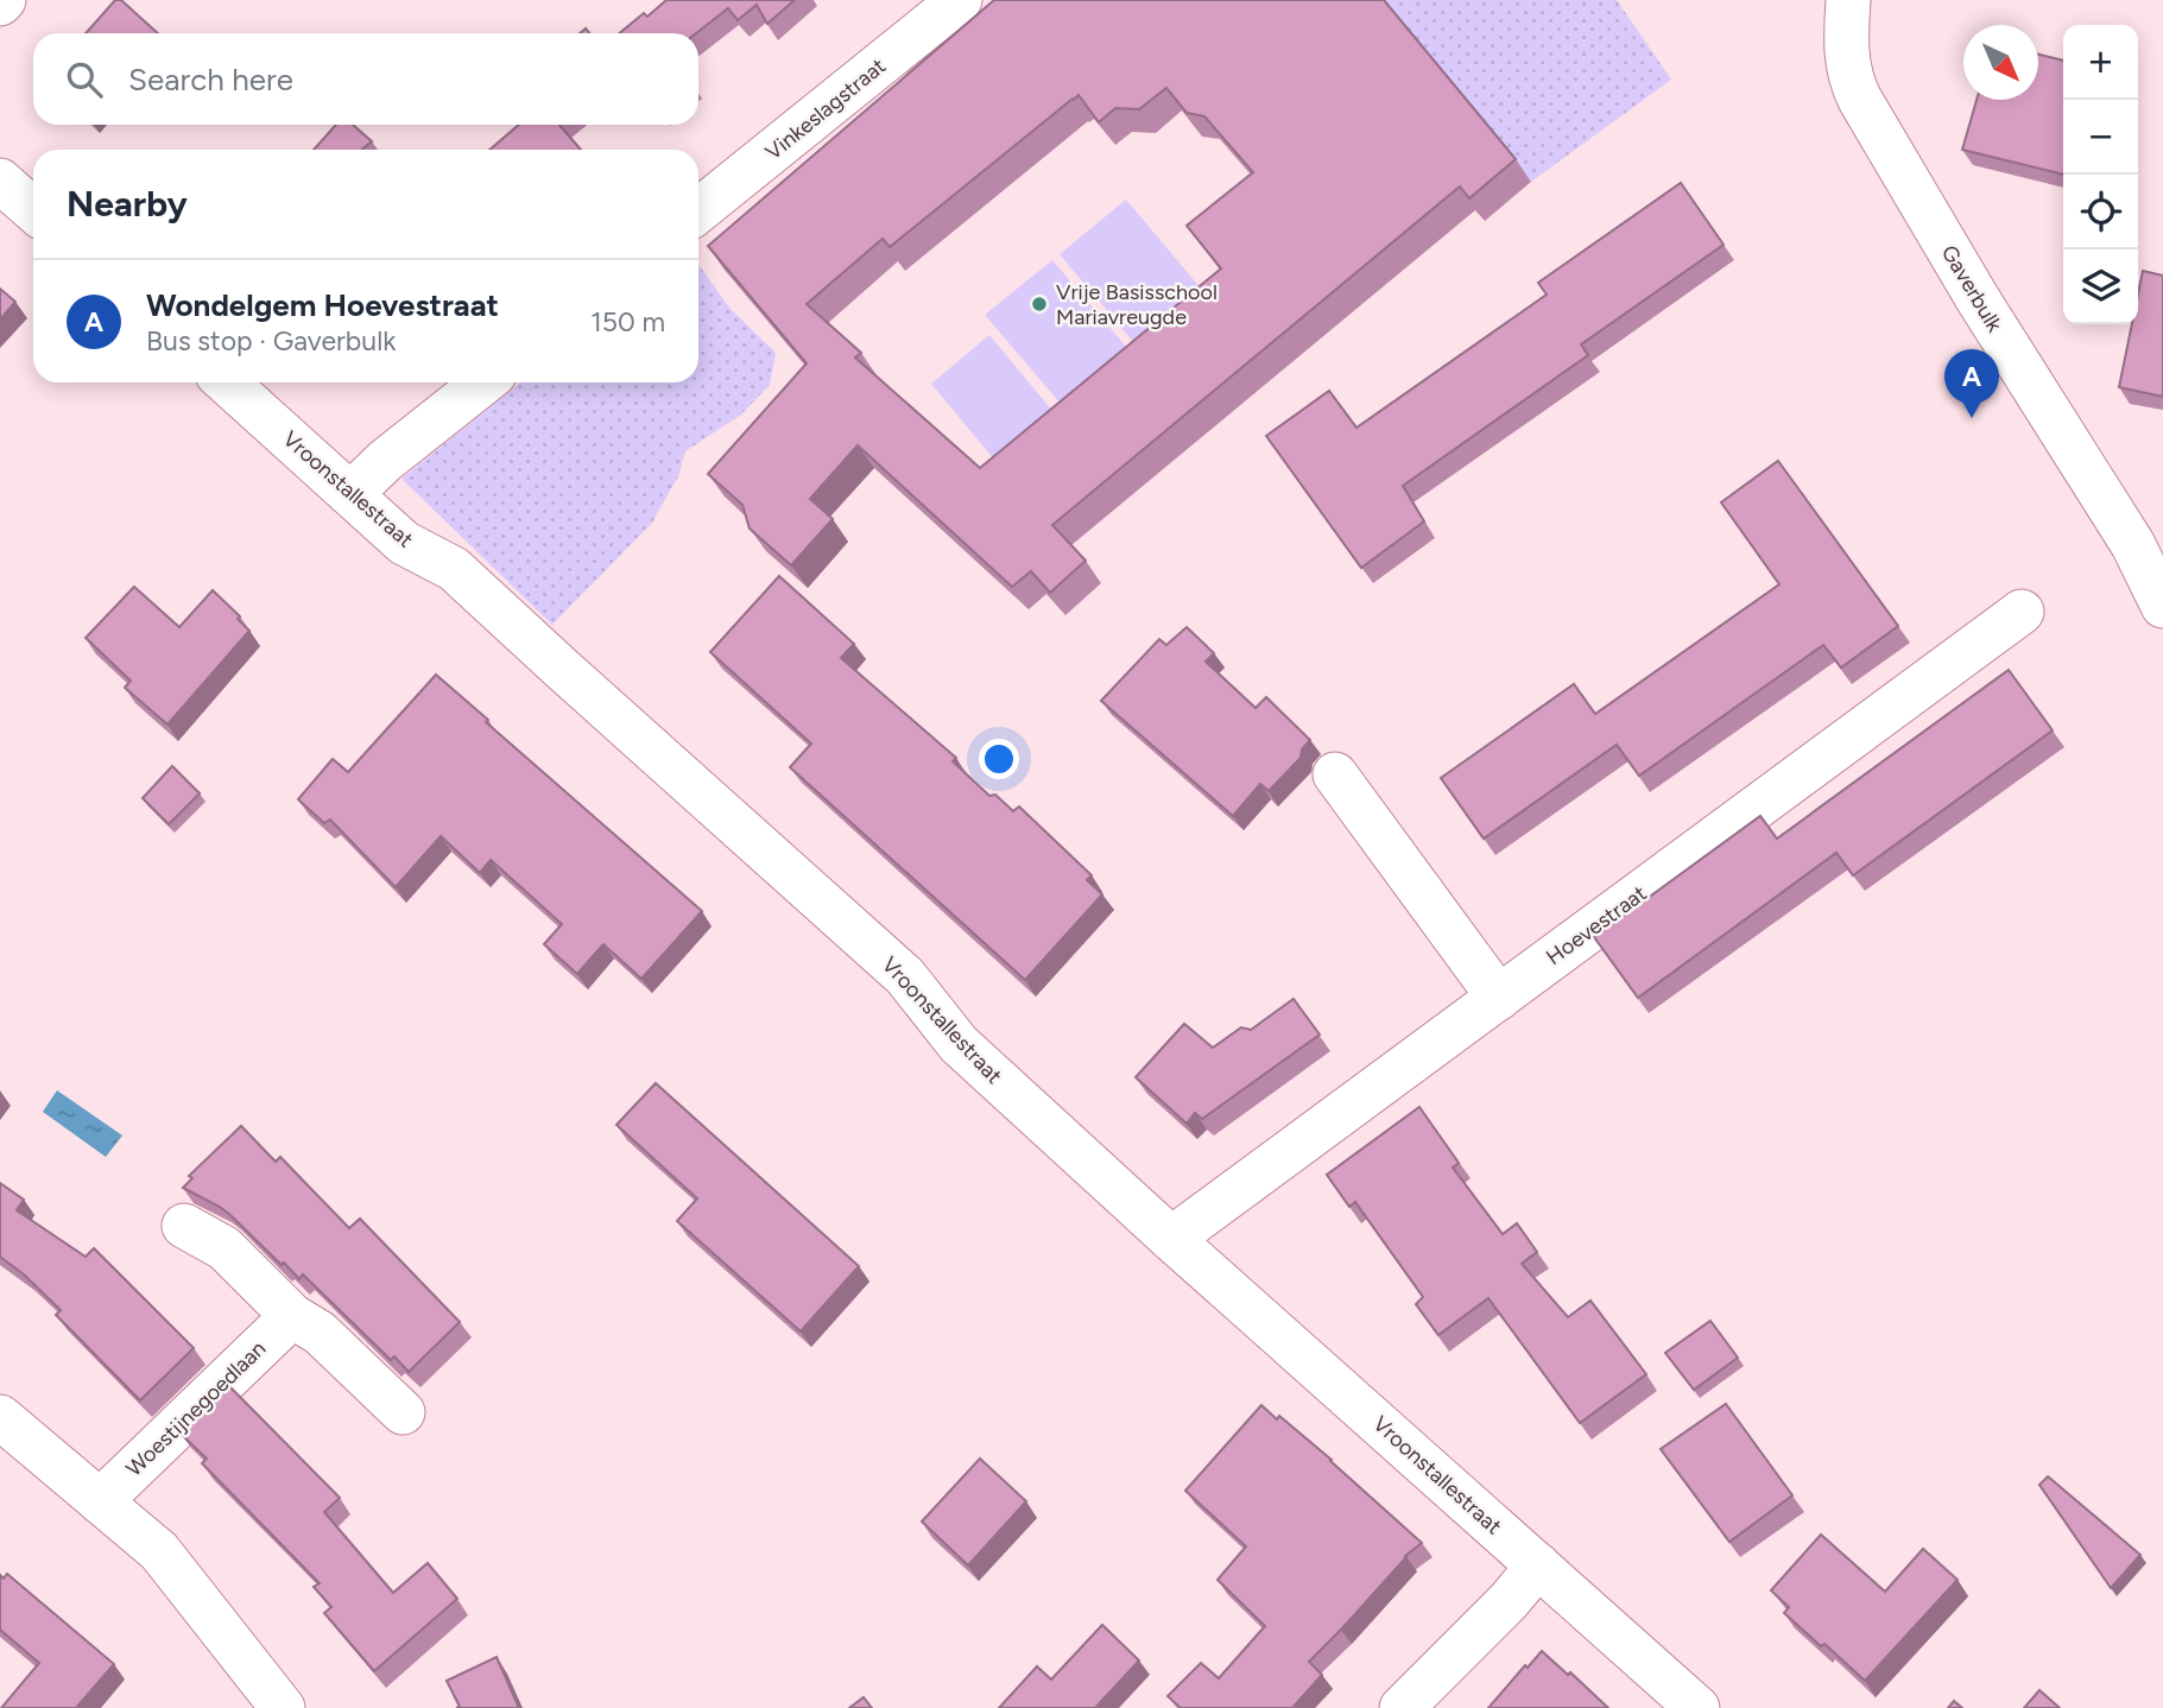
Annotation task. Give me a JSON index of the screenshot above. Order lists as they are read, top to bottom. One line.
{"streets":{"street":["Vinkeslagstraat","Gaverbulk","Vroonstallestraat","Hoevestraat","Woestijnegoedlaan"]},"crossings":[["Vroonstallestraat","Hoevestraat"]],"places":["Vrije Basisschool Mariavreugde"],"north":"bottom right","page":{"map_buttons":["+","−"],"search":"Search here","heading":"Nearby","list":[{"mark":"A","name":"Wondelgem Hoevestraat","note":"Bus stop · Gaverbulk","value":"150 m"}],"pins":"A"}}
